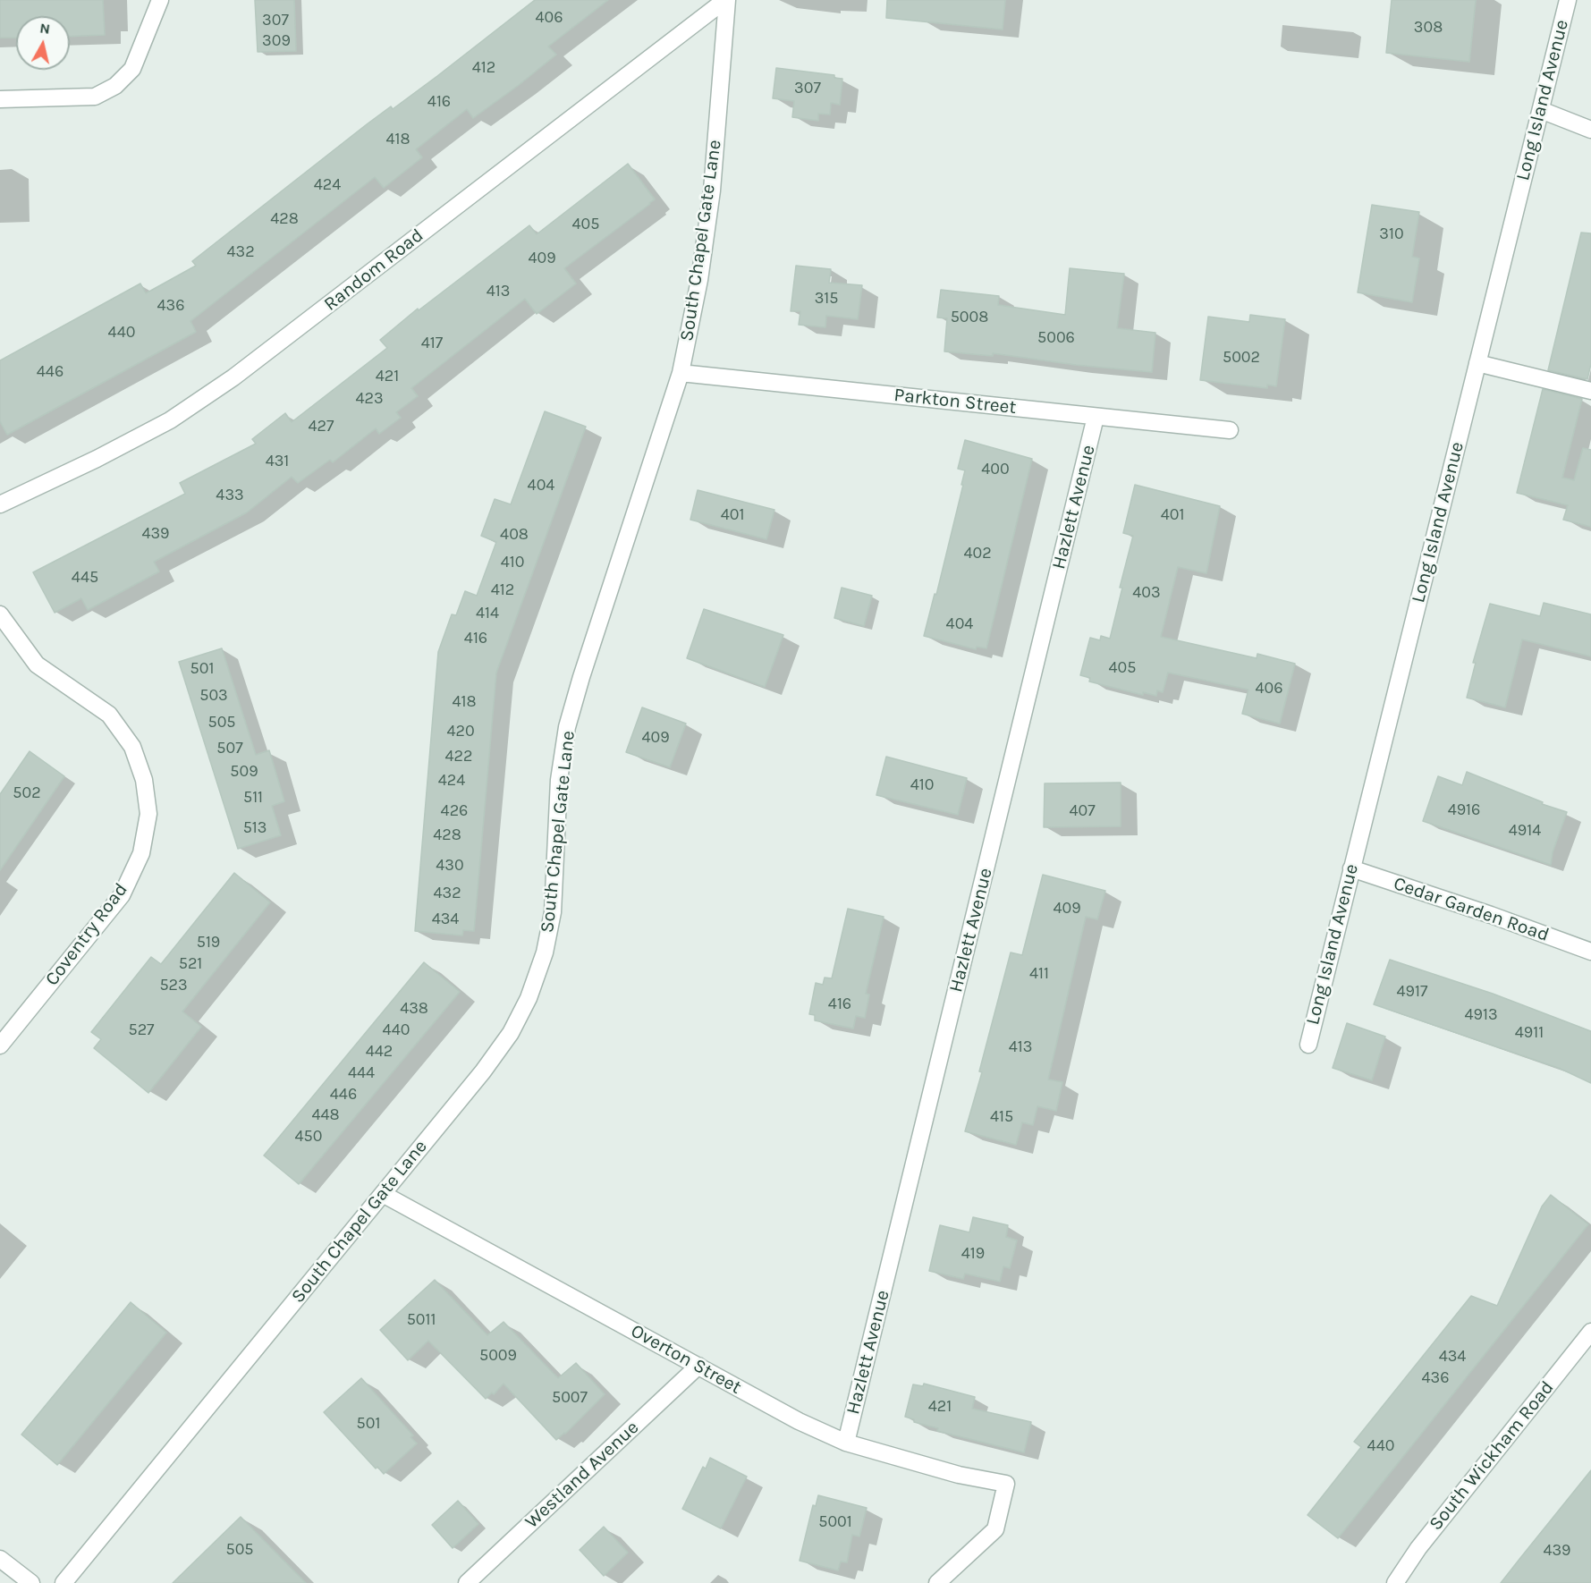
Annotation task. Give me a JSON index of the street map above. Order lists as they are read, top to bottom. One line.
{"streets":{"street":["Long Island Avenue","South Chapel Gate Lane","Random Road","Parkton Street","Hazlett Avenue","Cedar Garden Road","Coventry Road","Overton Street","South Wickham Road","Westland Avenue"]},"crossings":[["Long Island Avenue","Cedar Garden Road"],["South Chapel Gate Lane","Random Road"],["South Chapel Gate Lane","Parkton Street"],["South Chapel Gate Lane","Overton Street"],["Parkton Street","Hazlett Avenue"],["Hazlett Avenue","Overton Street"],["Overton Street","Westland Avenue"]],"house_numbers":["406","307","308","309","412","307","416","418","424","428","405","310","432","409","413","315","436","5008","440","5006","417","5002","446","421","423","427","431","400","404","433","401","401","439","408","402","410","445","412","403","414","404","416","405","501","406","503","418","505","420","409","507","422","509","424","410","502","511","4916","426","407","513","4914","428","430","432","409","434","519","521","411","523","4917","416","438","4913","527","440","4911","413","442","444","446","448","415","450","419","5011","5009","434","436","5007","421","501","440","5001","505","439"],"north":"top"}
